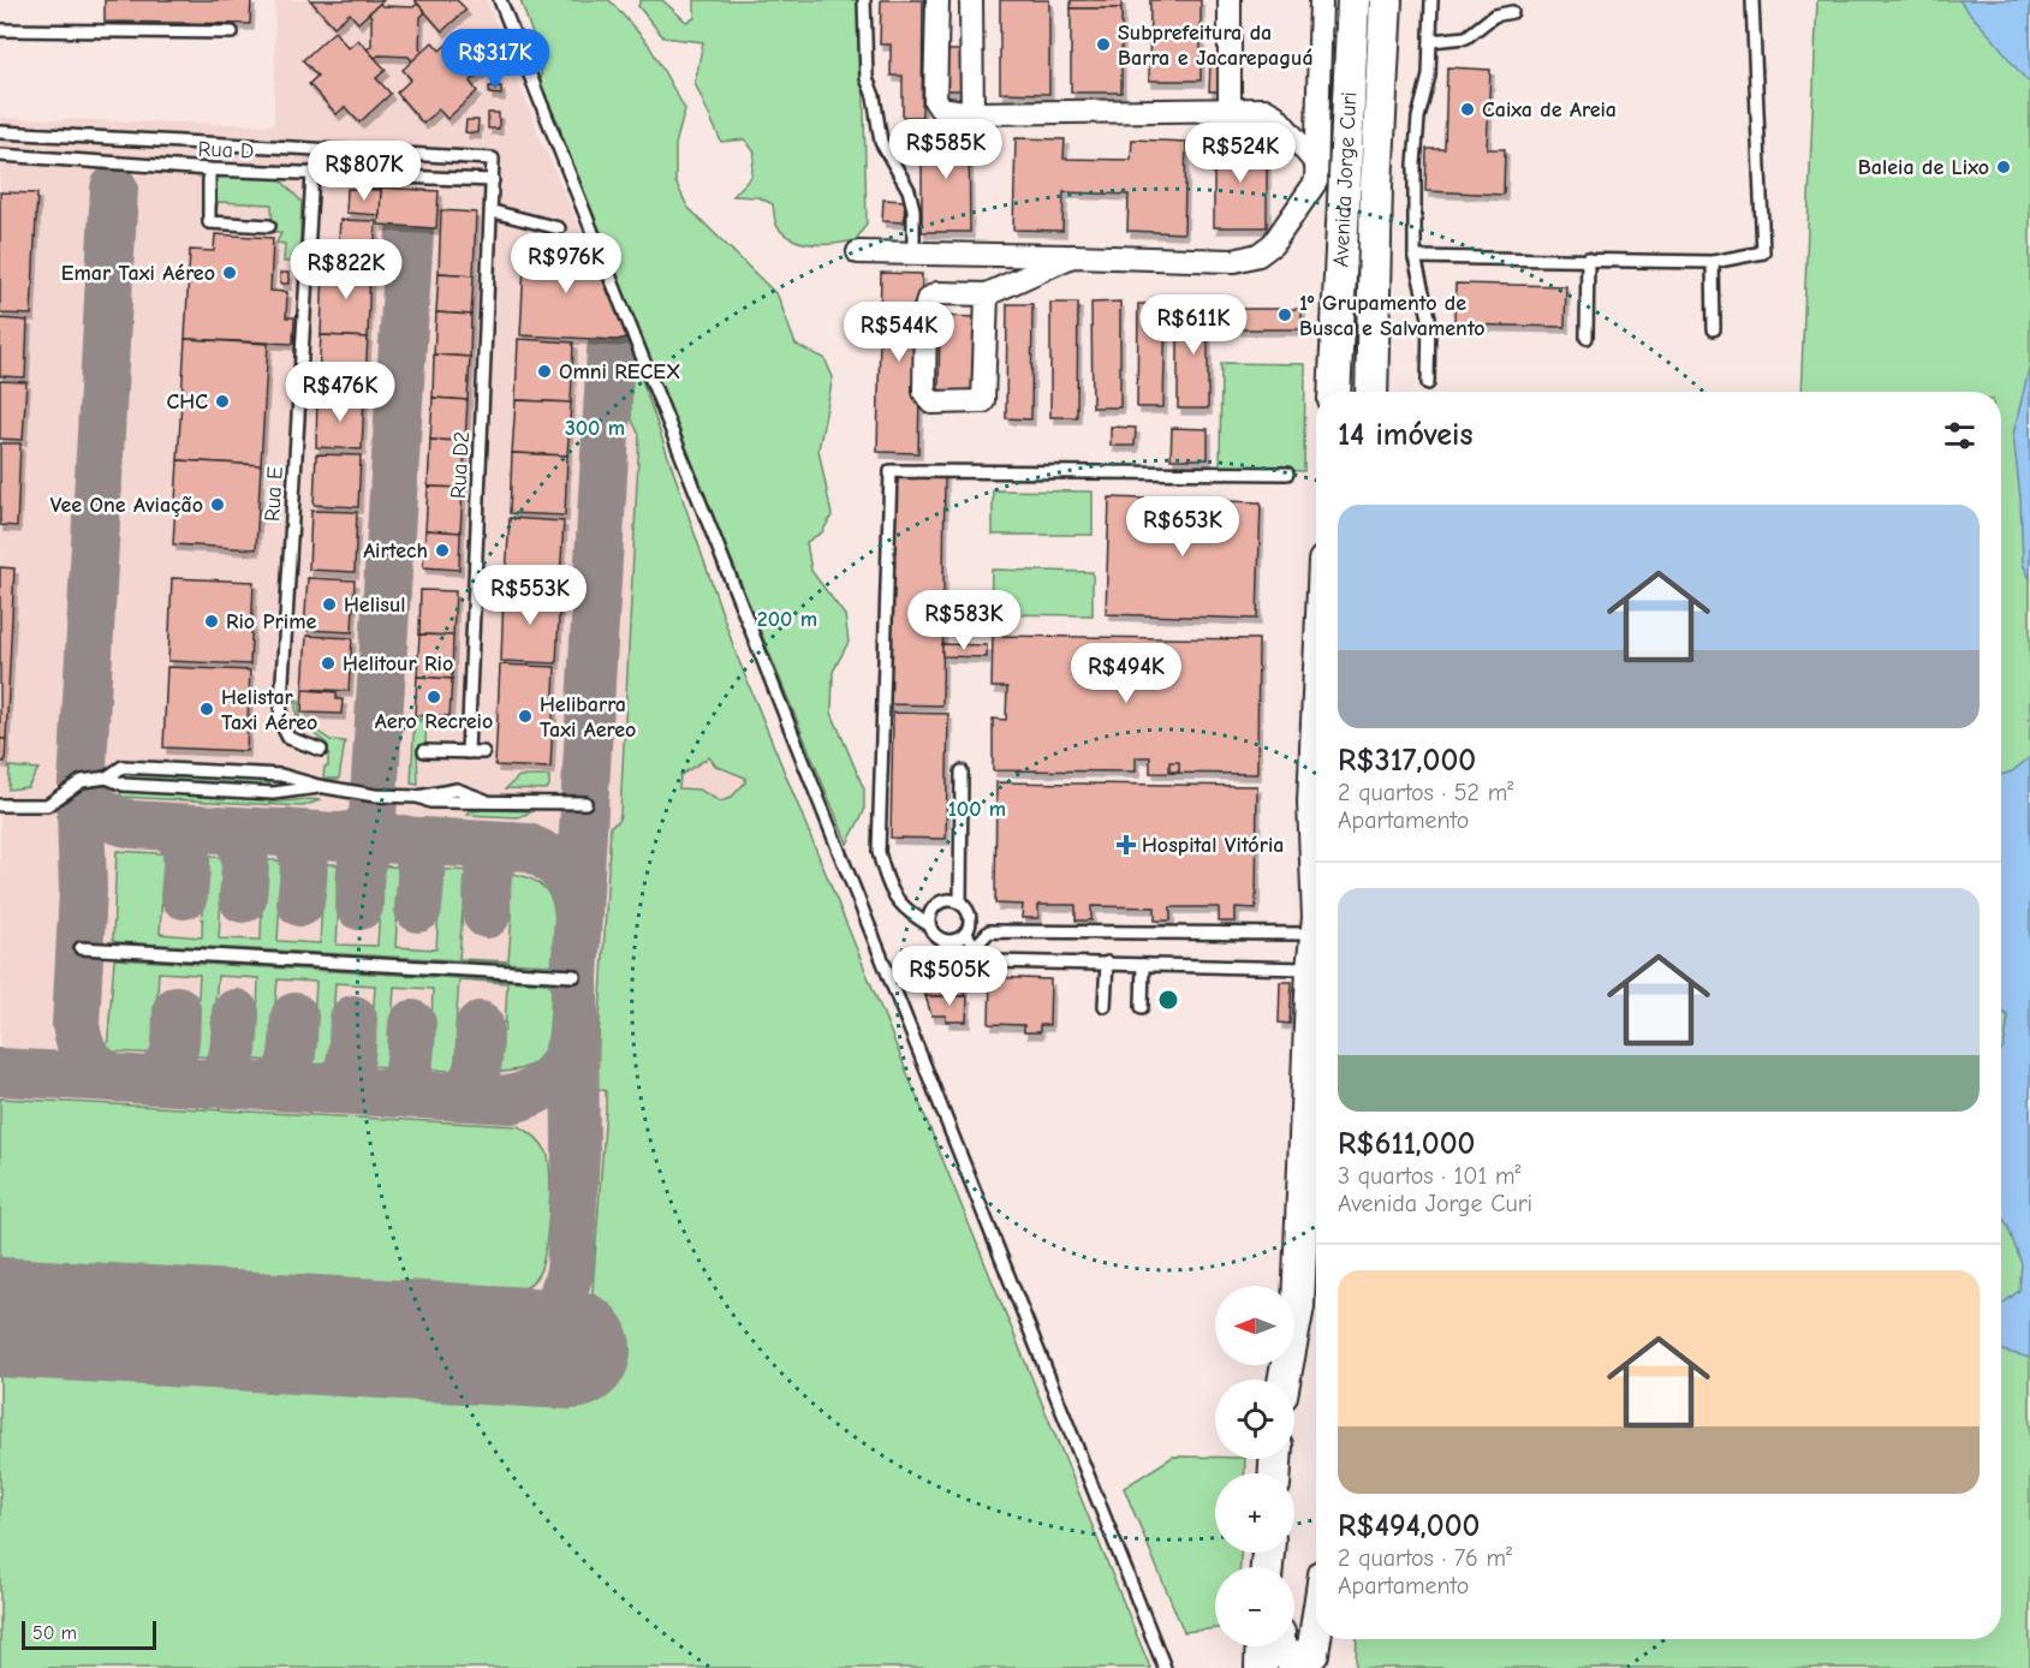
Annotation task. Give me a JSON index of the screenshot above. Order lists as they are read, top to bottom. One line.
{"streets":{"street":["Avenida Jorge Curi"],"lane":["Rua D","Rua D2","Rua E"]},"crossings":[["Rua D","Rua D2"],["Rua D","Rua E"]],"places":{"other":["Subprefeitura da Barra e Jacarepaguá","Caixa de Areia","Baleia de Lixo","Emar Taxi Aéreo","1º Grupamento de Busca e Salvamento","Omni RECEX","CHC","Vee One Aviação","Airtech","Helisul","Rio Prime","Helitour Rio","Aero Recreio","Helistar Taxi Aéreo","Helibarra Taxi Aereo"],"health":["Hospital Vitória"]},"scale_bar":"50 m","north":"left","page":{"price":["R$317K","R$585K","R$524K","R$807K","R$976K","R$822K","R$611K","R$544K","R$476K","R$653K","R$553K","R$583K","R$494K","R$505K"],"heading":"14 imóveis","list":[{"name":"R$317,000","note":"2 quartos · 52 m² · Apartamento"},{"name":"R$611,000","note":"3 quartos · 101 m² · Avenida Jorge Curi"},{"name":"R$494,000","note":"2 quartos · 76 m² · Apartamento"}],"map_buttons":["+","−"],"scale":"50 m"},"rings":["300 m","200 m","100 m"]}
